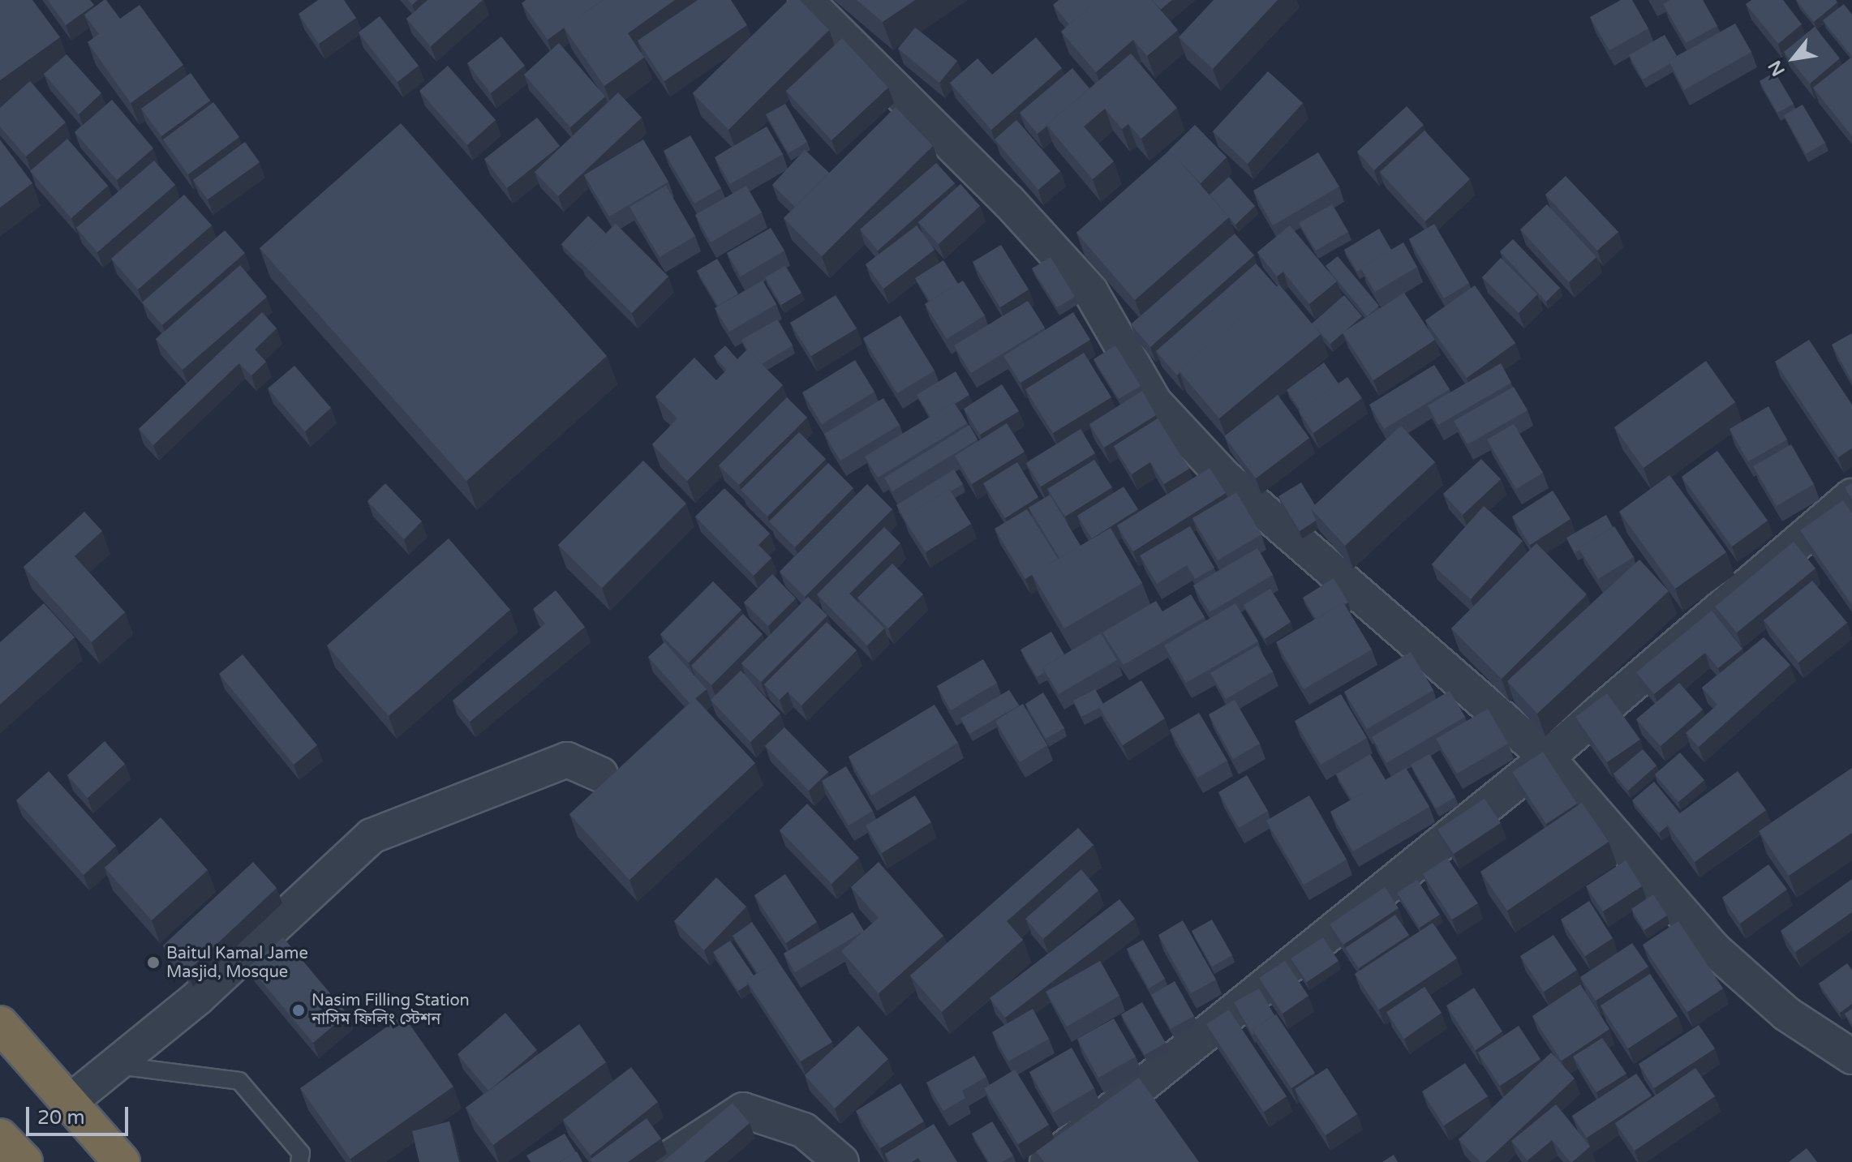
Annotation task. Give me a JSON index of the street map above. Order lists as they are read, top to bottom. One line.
{"places":["Baitul Kamal Jame Masjid, Mosque","Nasim Filling Station নাসিম ফিলিং স্টেশন"],"scale_bar":"20 m","north":"bottom left"}
